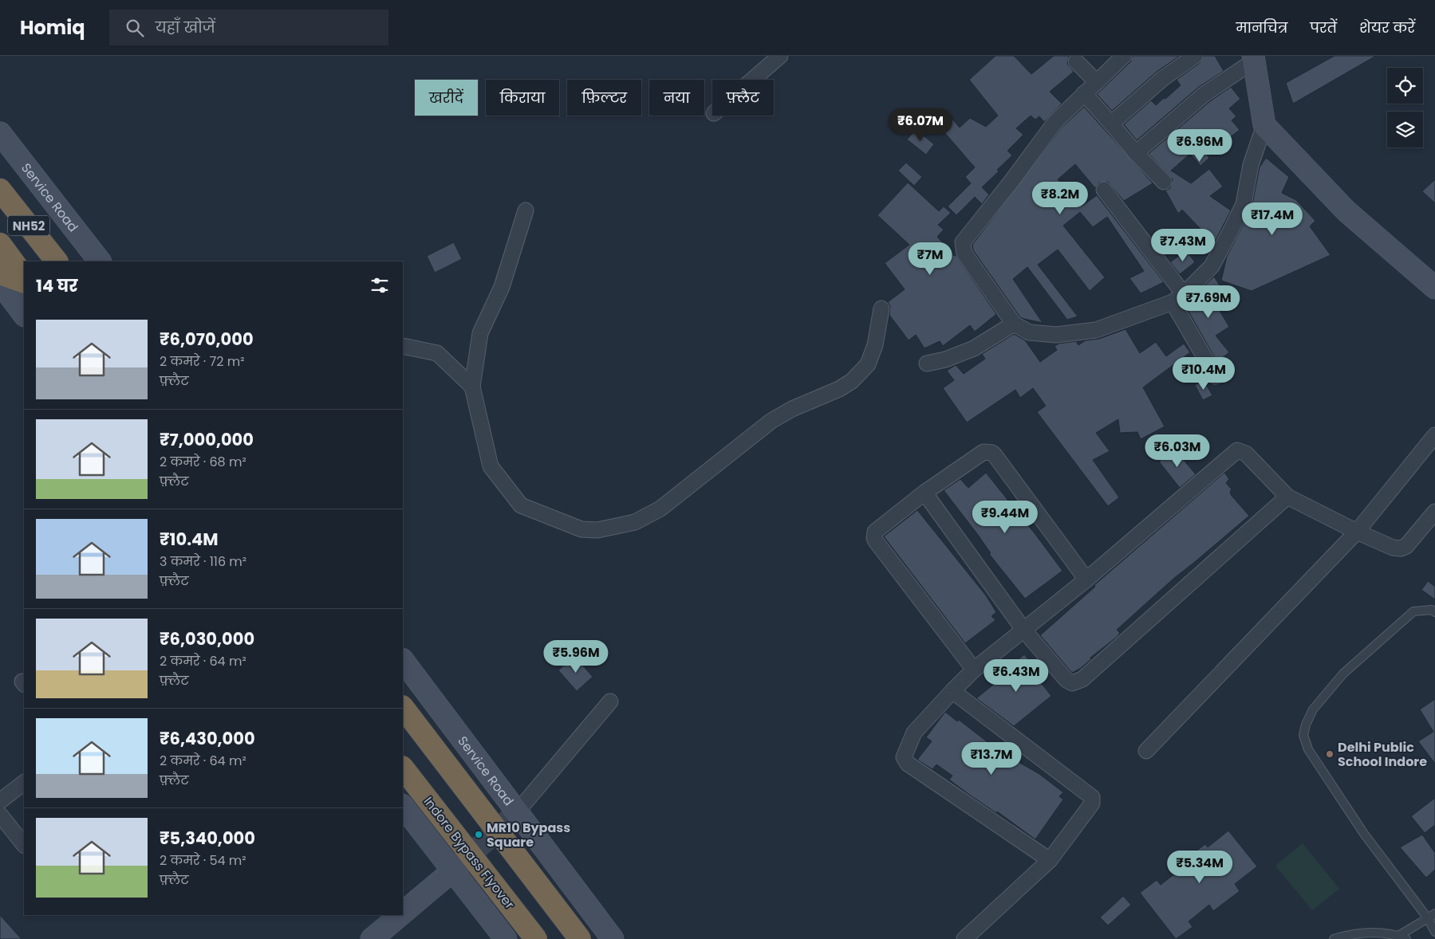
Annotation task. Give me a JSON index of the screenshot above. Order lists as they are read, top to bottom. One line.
{"streets":{"highway":["NH52","Indore Bypass Flyover"],"street":["Service Road"]},"places":["Delhi Public School Indore","MR10 Bypass Square"],"page":{"header":"Homiq","search":"यहाँ खोजें","nav":["मानचित्र","परतें","शेयर करें"],"chip":["खरीदें","किराया","फ़िल्टर","नया","फ़्लैट"],"price":["₹6.07M","₹6.96M","₹8.2M","₹17.4M","₹7.43M","₹7M","₹7.69M","₹10.4M","₹6.03M","₹9.44M","₹5.96M","₹6.43M","₹13.7M","₹5.34M"],"heading":"14 घर","list":[{"name":"₹6,070,000","note":"2 कमरे · 72 m² · फ़्लैट"},{"name":"₹7,000,000","note":"2 कमरे · 68 m² · फ़्लैट"},{"name":"₹10.4M","note":"3 कमरे · 116 m² · फ़्लैट"},{"name":"₹6,030,000","note":"2 कमरे · 64 m² · फ़्लैट"},{"name":"₹6,430,000","note":"2 कमरे · 64 m² · फ़्लैट"},{"name":"₹5,340,000","note":"2 कमरे · 54 m² · फ़्लैट"}]}}
